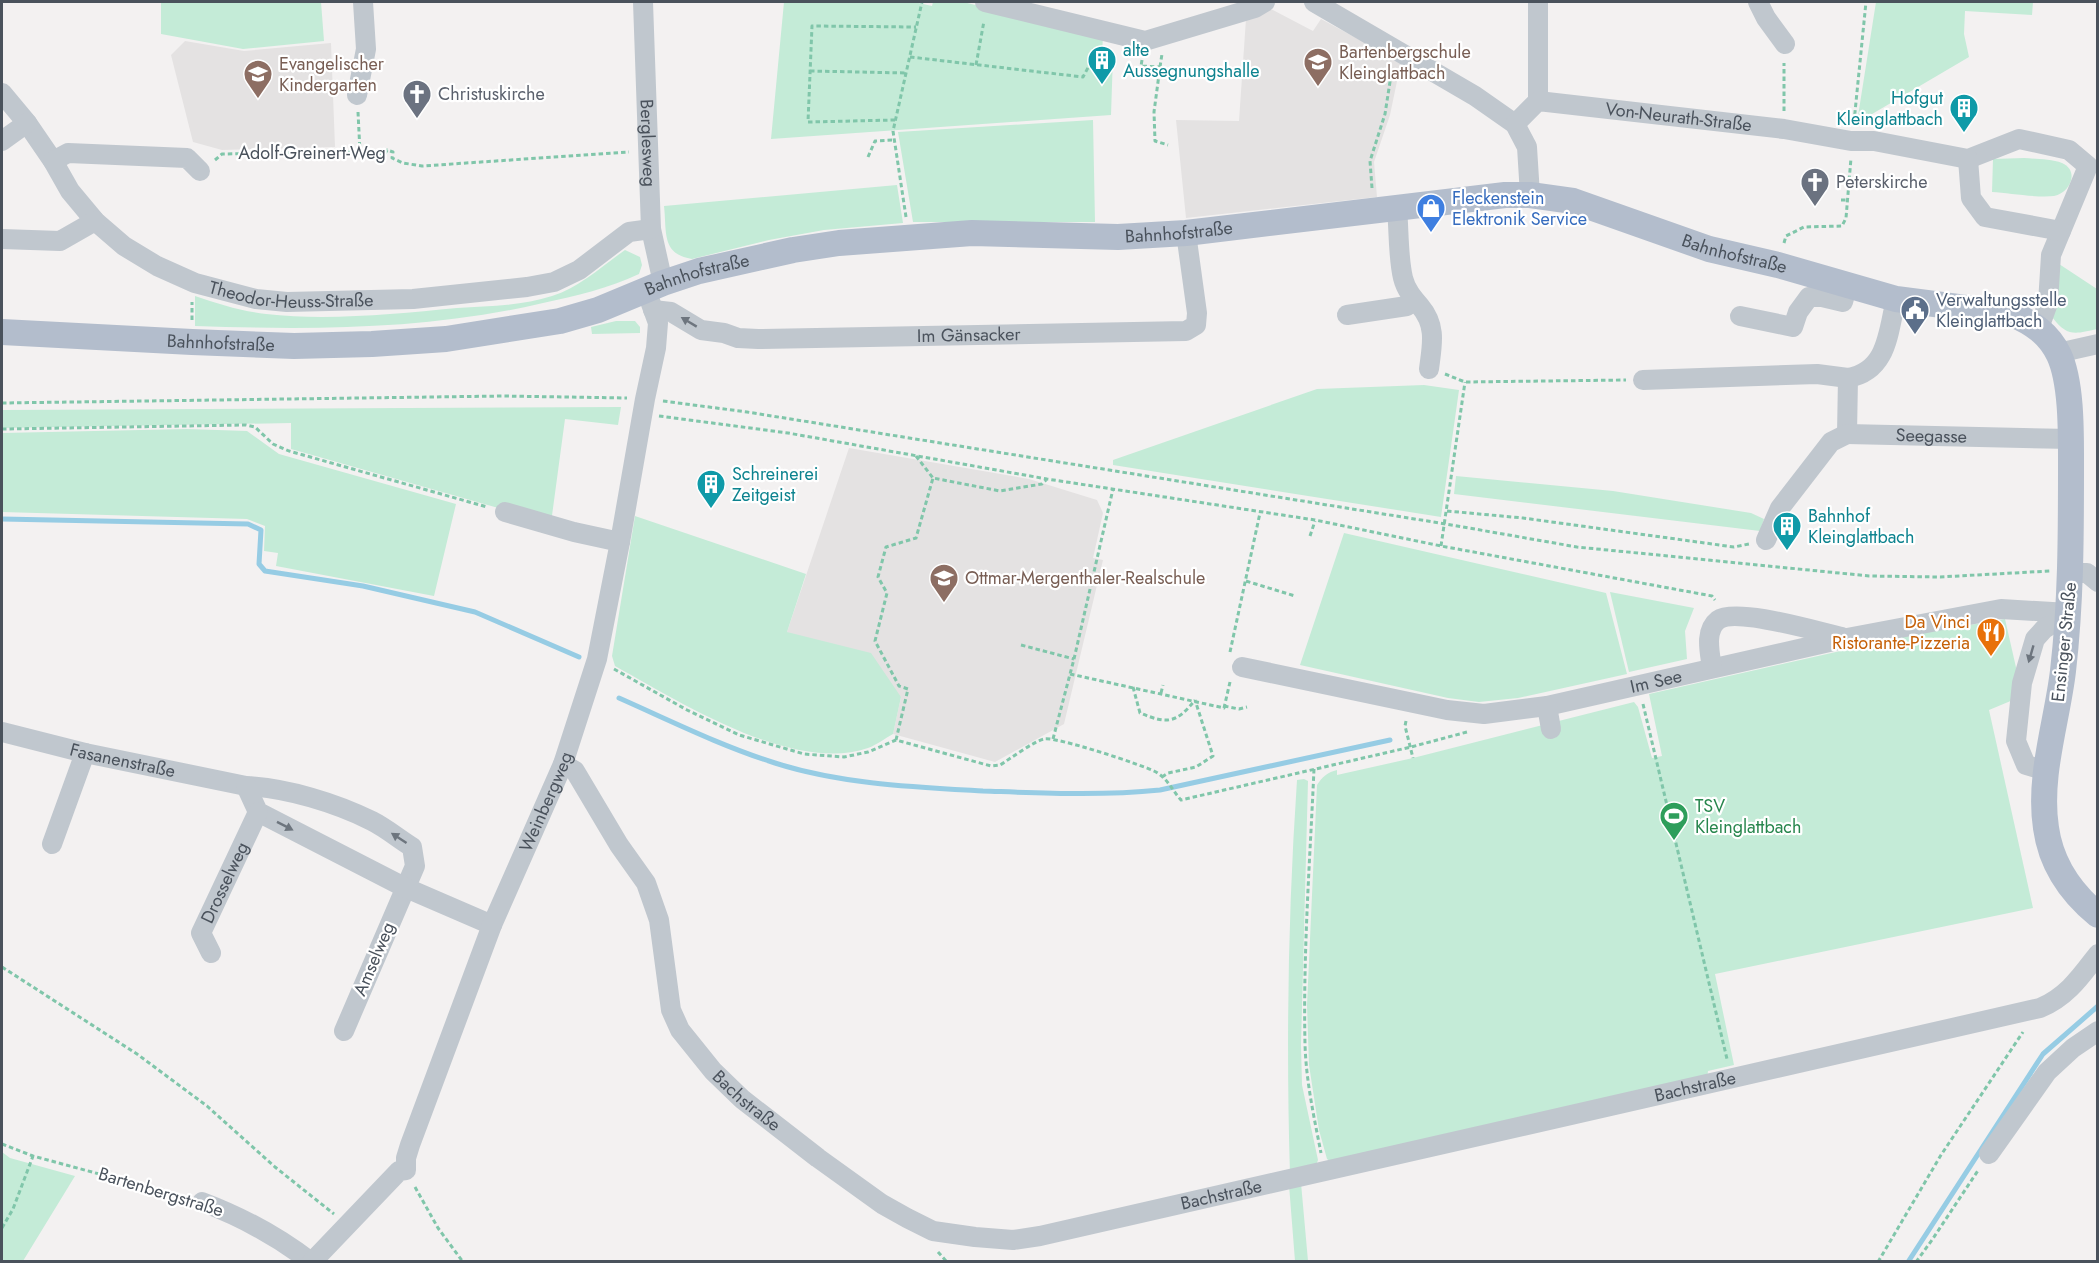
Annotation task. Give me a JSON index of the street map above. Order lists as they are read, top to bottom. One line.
{"streets":{"main road":["Bahnhofstraße","Ensinger Straße"],"street":["Von-Neurath-Straße","Berglesweg","Theodor-Heuss-Straße","Im Gänsacker","Seegasse","Im See","Fasanenstraße","Weinbergweg","Drosselweg","Amselweg","Bachstraße","Bartenbergstraße"],"path":["Adolf-Greinert-Weg"]},"crossings":[["Berglesweg","Adolf-Greinert-Weg"],["Berglesweg","Bahnhofstraße"],["Berglesweg","Theodor-Heuss-Straße"],["Berglesweg","Im Gänsacker"],["Berglesweg","Weinbergweg"],["Bahnhofstraße","Im Gänsacker"],["Bahnhofstraße","Ensinger Straße"],["Bahnhofstraße","Weinbergweg"],["Im Gänsacker","Weinbergweg"],["Seegasse","Ensinger Straße"],["Ensinger Straße","Im See"],["Fasanenstraße","Amselweg"],["Weinbergweg","Bachstraße"]],"one_way":["Im Gänsacker"],"places":{"building":["alte Aussegnungshalle","Hofgut Kleinglattbach","Schreinerei Zeitgeist","Bahnhof Kleinglattbach"],"school or university":["Bartenbergschule Kleinglattbach","Evangelischer Kindergarten","Ottmar-Mergenthaler-Realschule"],"church":["Christuskirche","Peterskirche"],"shop":["Fleckenstein Elektronik Service"],"public building":["Verwaltungsstelle Kleinglattbach"],"restaurant":["Da Vinci Ristorante-Pizzeria"],"sports":["TSV Kleinglattbach"]}}
